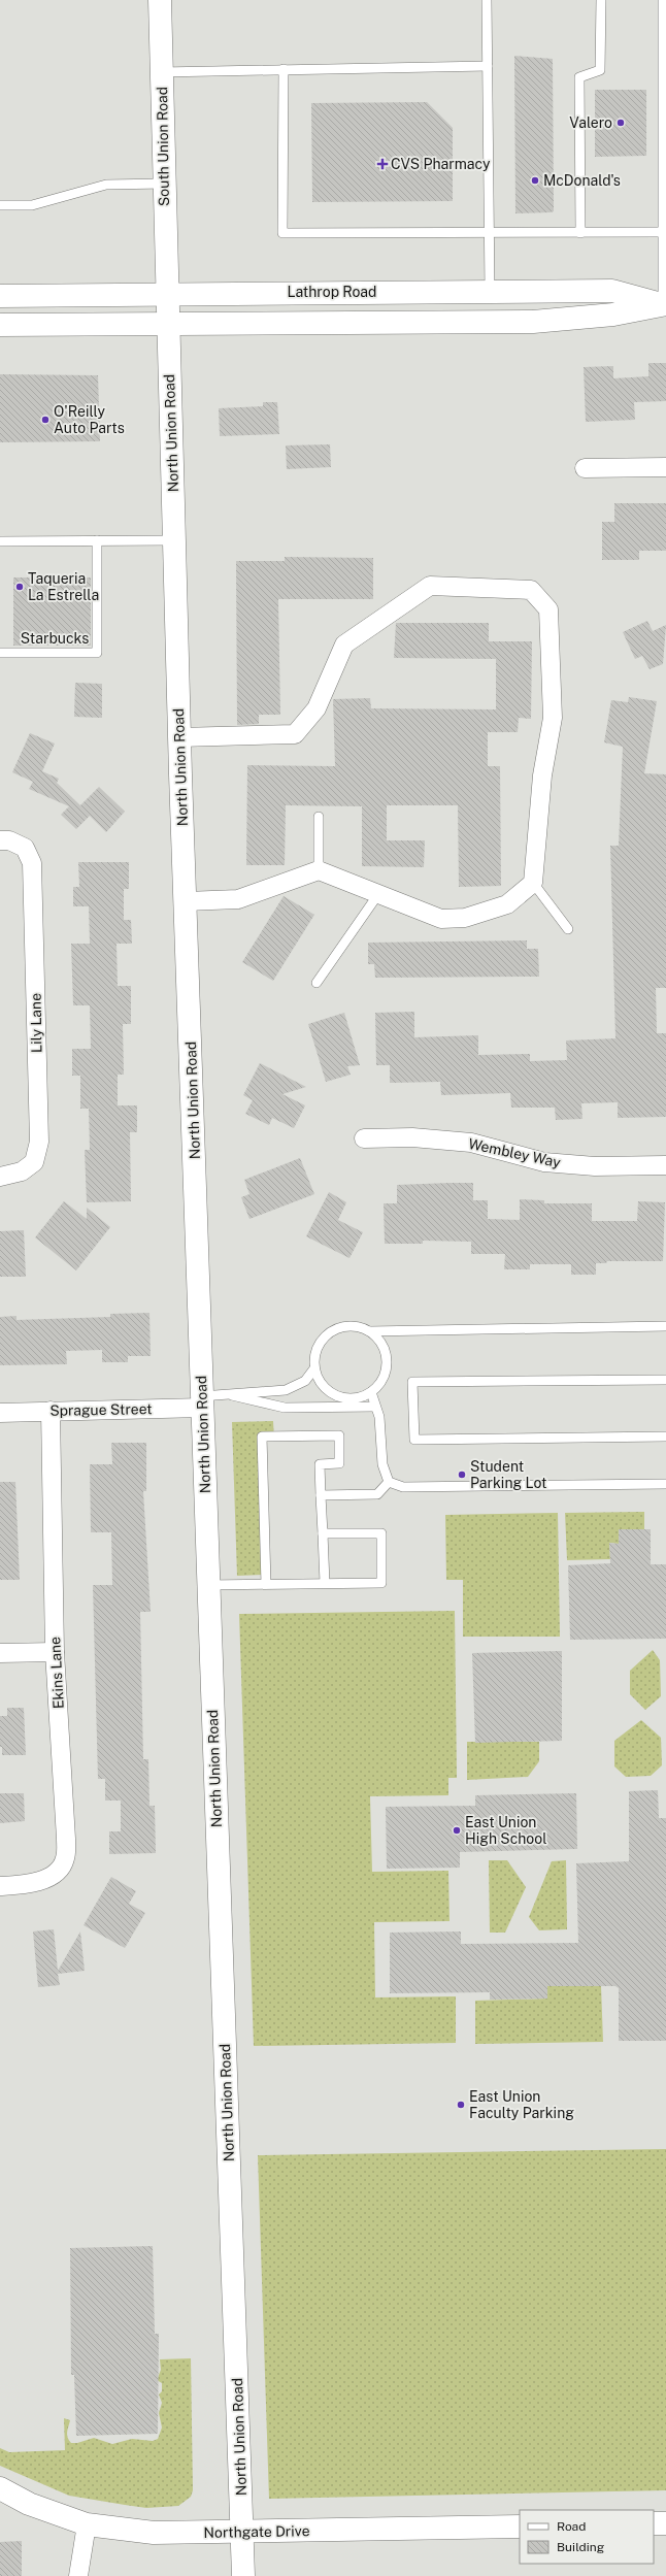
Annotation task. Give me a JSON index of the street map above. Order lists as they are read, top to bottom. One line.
{"streets":{"street":["South Union Road","Lathrop Road","North Union Road","Lily Lane","Wembley Way","Sprague Street","Ekins Lane","Northgate Drive"],"lane":["Starbucks"]},"crossings":[["South Union Road","Lathrop Road"],["South Union Road","North Union Road"],["Lathrop Road","North Union Road"],["North Union Road","Sprague Street"],["North Union Road","Northgate Drive"],["Sprague Street","Ekins Lane"]],"places":{"other":["Valero","McDonald's","O'Reilly Auto Parts","Taqueria La Estrella","Student Parking Lot","East Union High School","East Union Faculty Parking"],"health":["CVS Pharmacy"]},"legend":["Road","Building"]}
